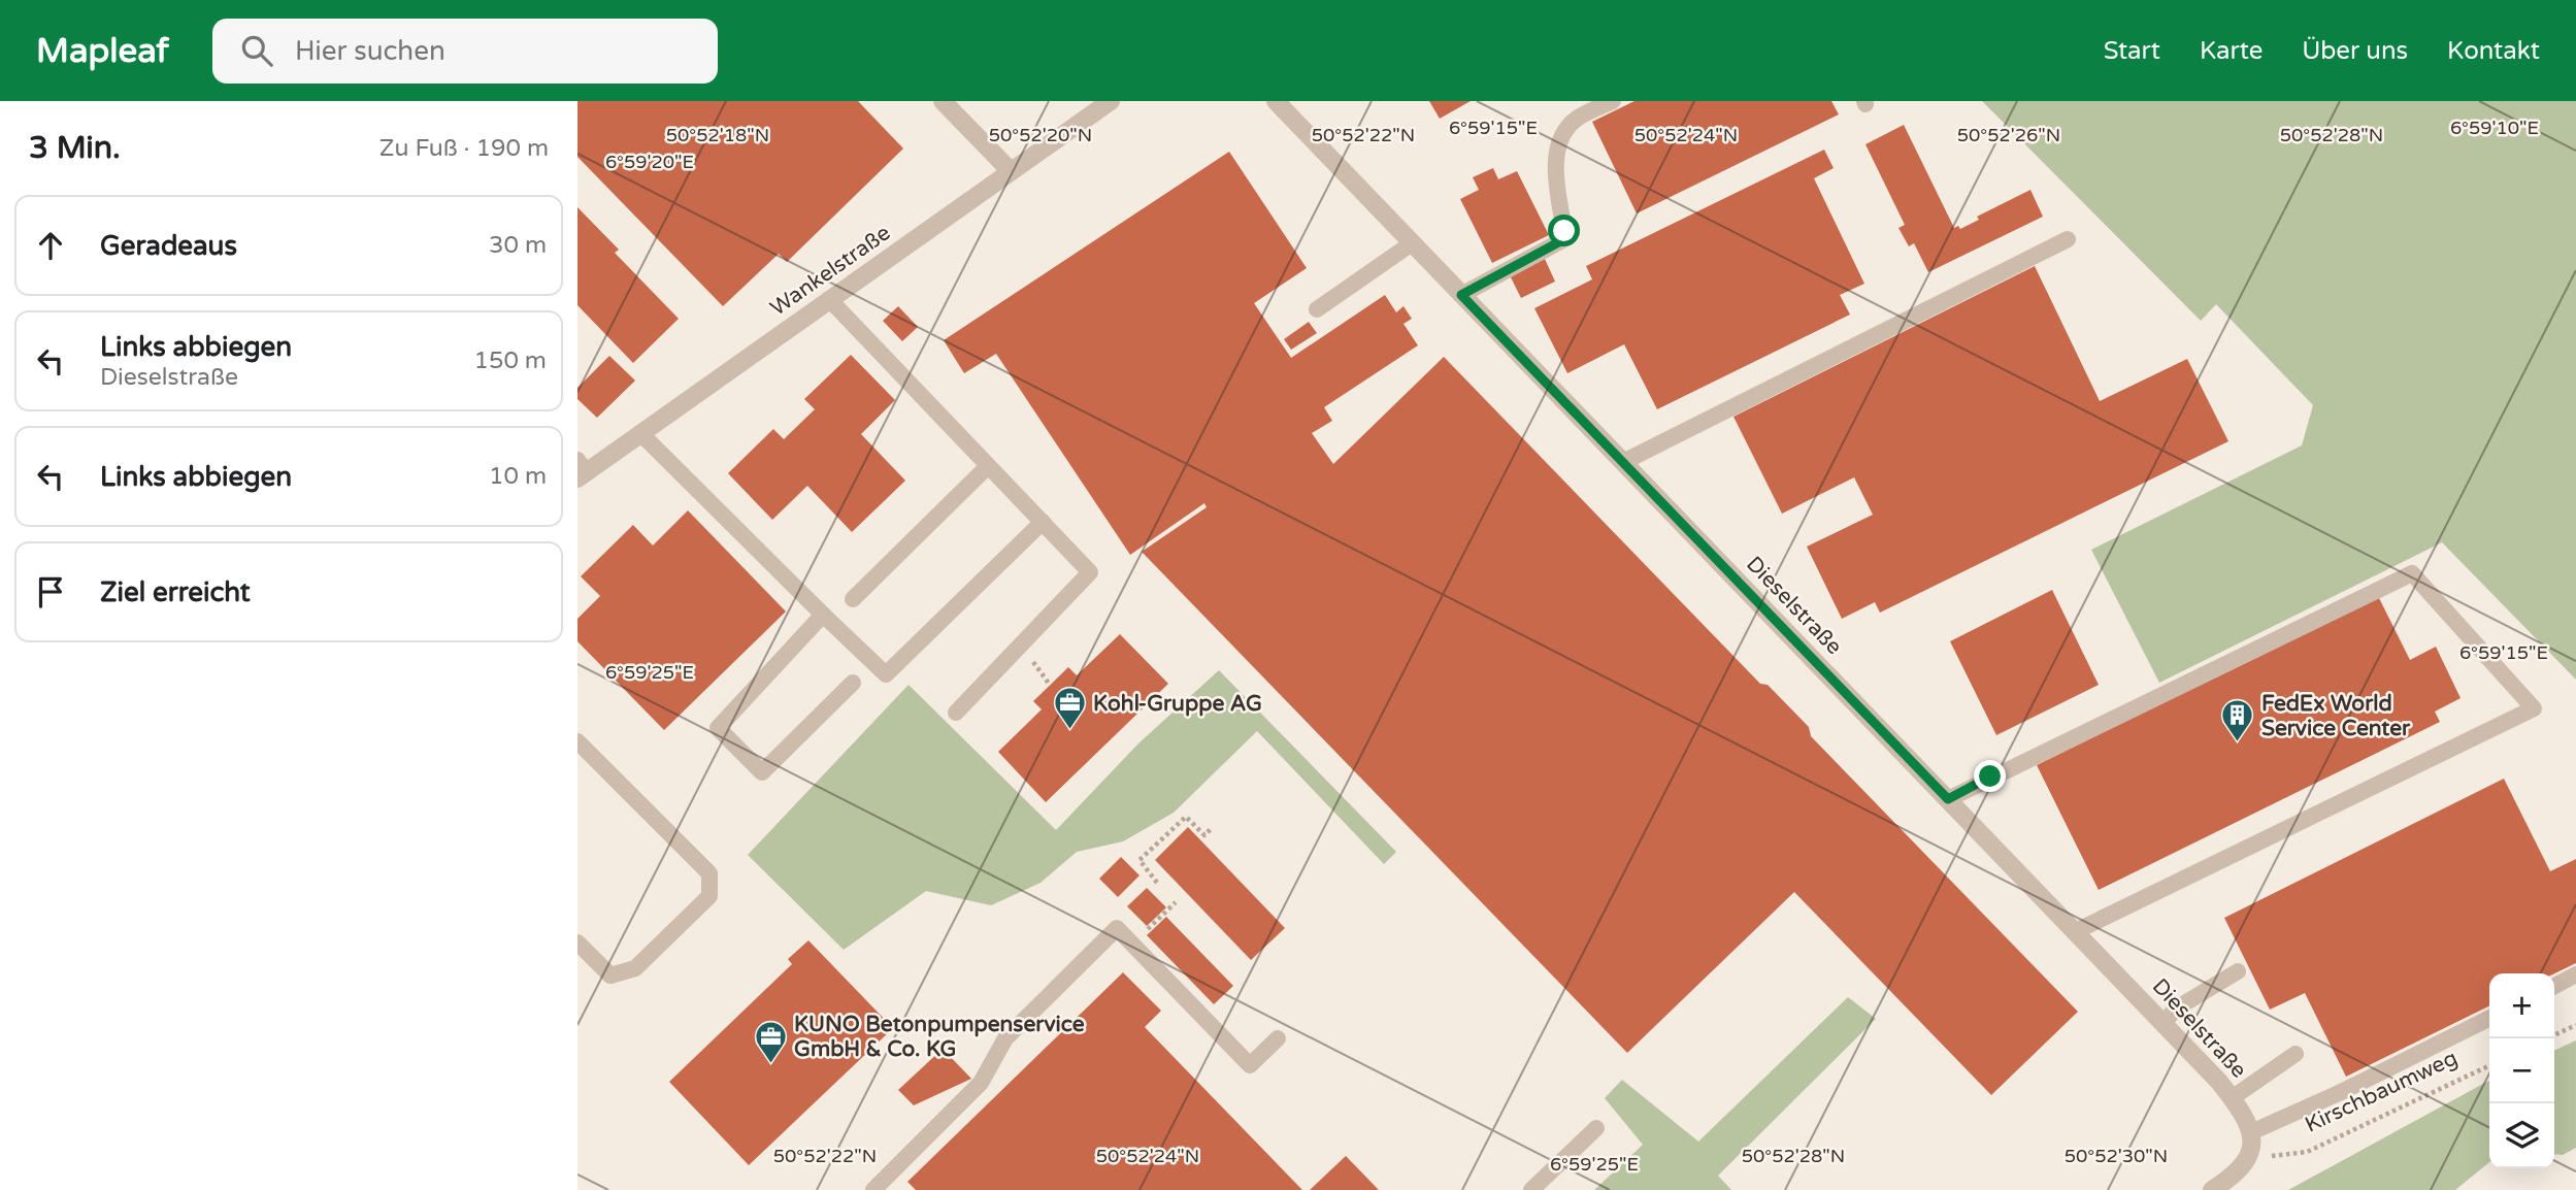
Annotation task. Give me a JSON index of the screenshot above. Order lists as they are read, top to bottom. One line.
{"streets":{"street":["Wankelstraße","Dieselstraße"],"path":["Kirschbaumweg"]},"places":{"office":["Kohl-Gruppe AG","KUNO Betonpumpenservice GmbH & Co. KG"],"building":["FedEx World Service Center"]},"page":{"header":"Mapleaf","search":"Hier suchen","nav":["Start","Karte","Über uns","Kontakt"],"heading":["3 Min.","Zu Fuß · 190 m"],"list":[["Geradeaus","30 m"],["Links abbiegen","Dieselstraße","150 m"],["Links abbiegen","10 m"],"Ziel erreicht"],"map_buttons":["+","−"]},"coordinates":["6°59'15\"E","6°59'10\"E","50°52'18\"N","50°52'20\"N","50°52'22\"N","50°52'24\"N","50°52'26\"N","50°52'28\"N","6°59'20\"E","6°59'25\"E","50°52'30\"N"]}
